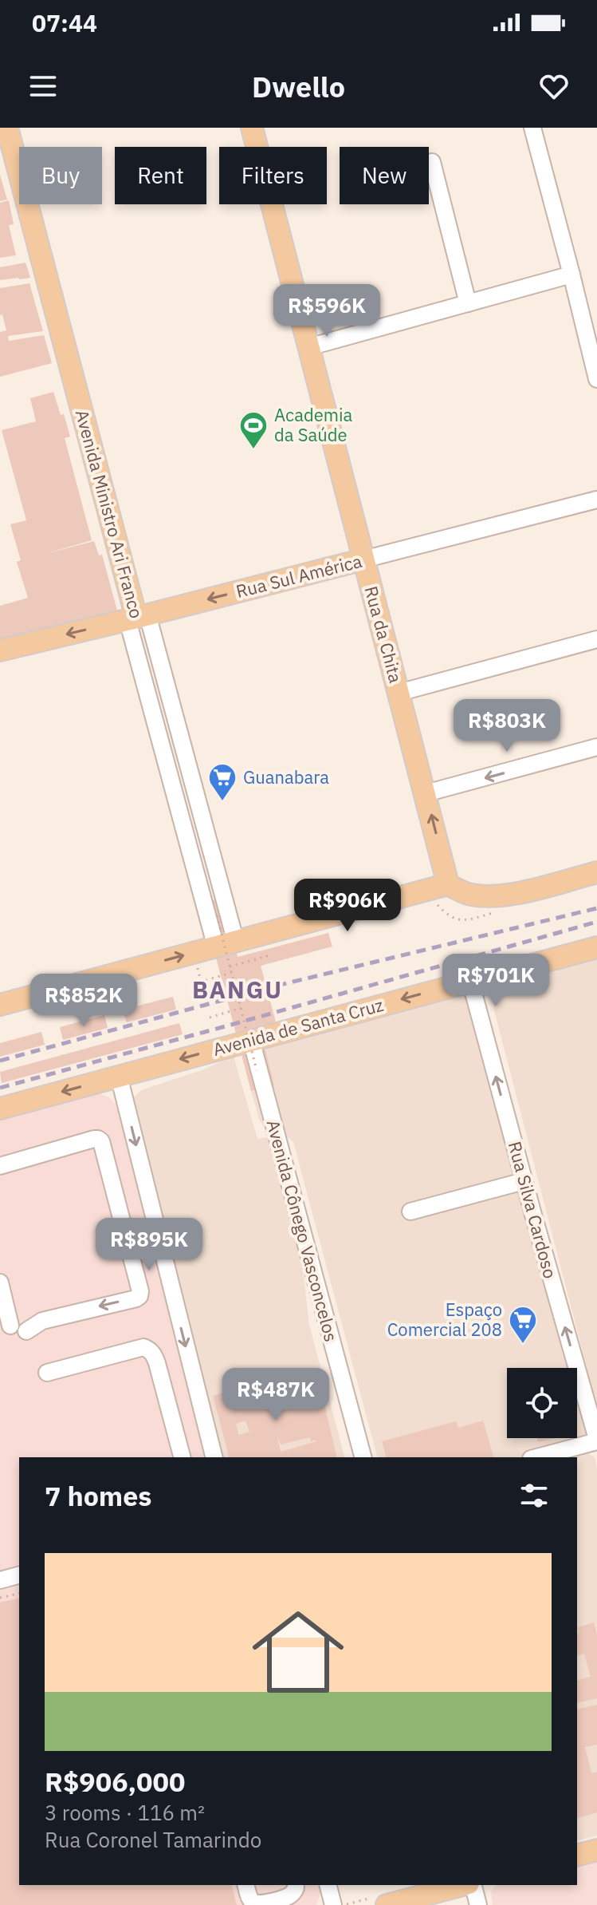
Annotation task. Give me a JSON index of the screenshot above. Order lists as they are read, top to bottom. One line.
{"streets":{"main road":["Avenida Ministro Ari Franco","Rua Sul América","Rua da Chita","Avenida de Santa Cruz"],"street":["Rua Silva Cardoso","Avenida Cônego Vasconcelos"]},"crossings":[["Avenida Ministro Ari Franco","Rua Sul América"],["Rua Sul América","Rua da Chita"],["Avenida de Santa Cruz","Rua Silva Cardoso"],["Avenida de Santa Cruz","Avenida Cônego Vasconcelos"]],"one_way":["Rua Sul América","Rua Silva Cardoso"],"districts":["BANGU"],"places":{"sports":["Academia da Saúde"],"supermarket":["Guanabara","Espaço Comercial 208"]},"page":{"status":"07:44","header":"Dwello","chip":["Buy","Rent","Filters","New"],"price":["R$596K","R$803K","R$906K","R$701K","R$852K","R$895K","R$487K"],"heading":"7 homes","list":[{"name":"R$906,000","note":"3 rooms · 116 m² · Rua Coronel Tamarindo"}]}}
